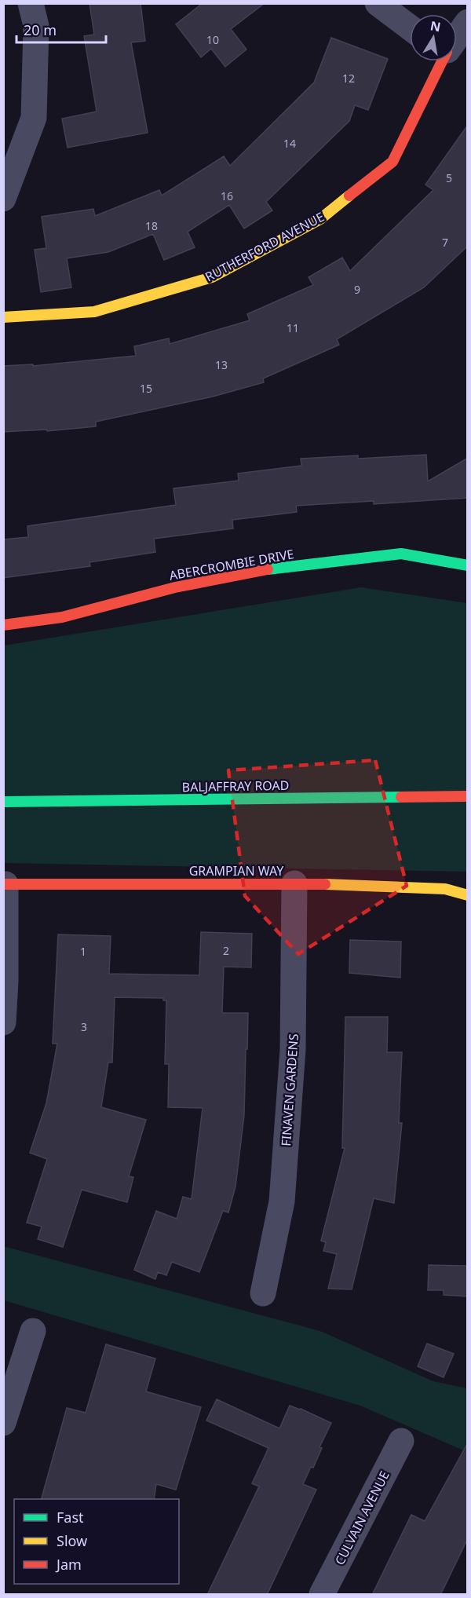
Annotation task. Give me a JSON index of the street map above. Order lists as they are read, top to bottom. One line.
{"streets":{"street":["RUTHERFORD AVENUE","ABERCROMBIE DRIVE","BALJAFFRAY ROAD","GRAMPIAN WAY","FINAVEN GARDENS","CULVAIN AVENUE"]},"crossings":[["GRAMPIAN WAY","FINAVEN GARDENS"]],"house_numbers":["10","12","14","5","16","18","7","9","11","13","15","2","1","3"],"legend":["Fast","Slow","Jam"],"scale_bar":"20 m","north":"top"}
